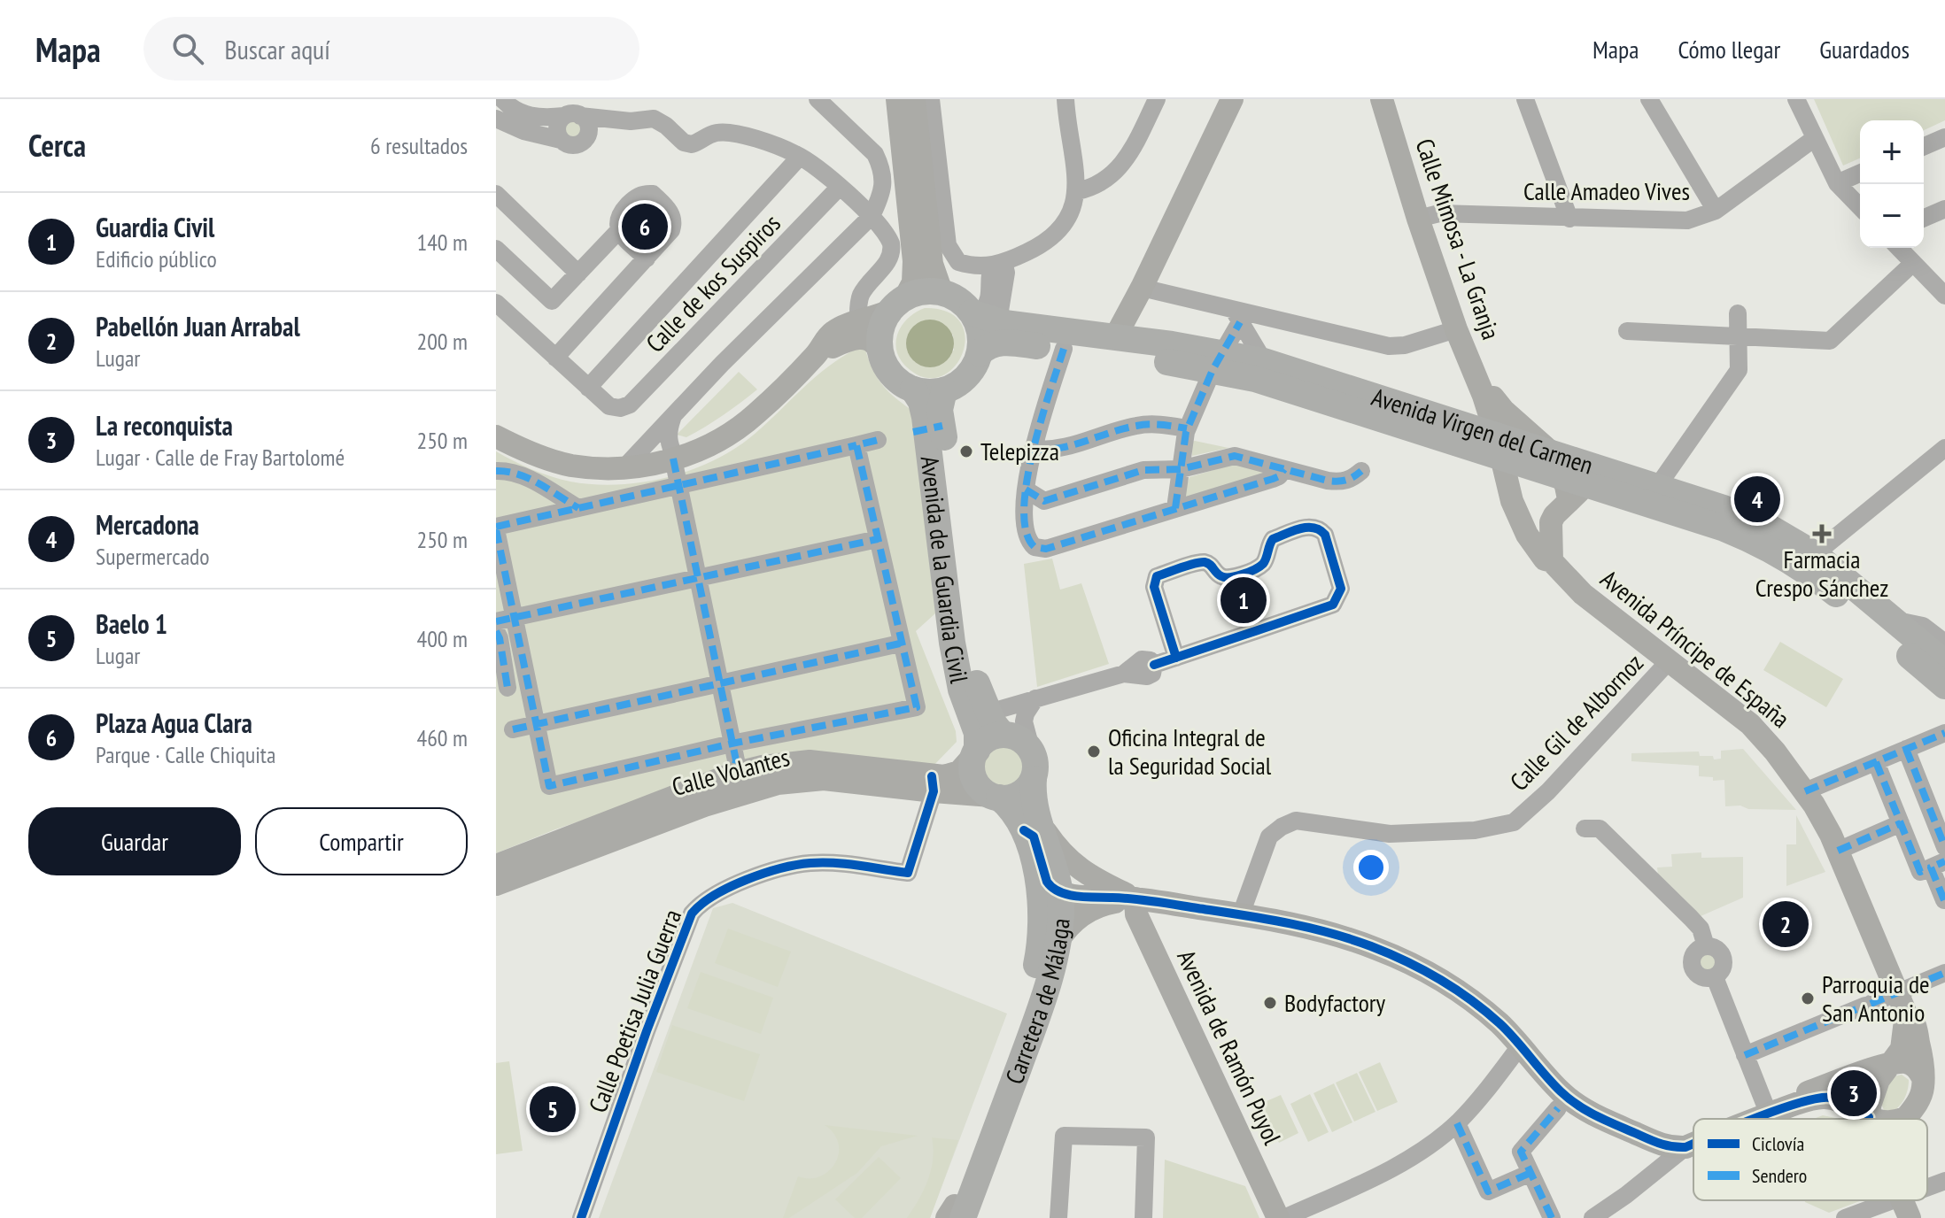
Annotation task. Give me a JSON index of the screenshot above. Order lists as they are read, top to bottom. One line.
{"streets":{"main road":["Calle Mimosa - La Granja","Avenida Virgen del Carmen","Avenida de la Guardia Civil","Avenida Príncipe de España","Calle Volantes","Carretera de Málaga","Avenida de Ramón Puyol"],"street":["Calle Amadeo Vives","Calle de kos Suspiros","Calle Gil de Albornoz","Calle Poetisa Julia Guerra"]},"crossings":[["Calle Amadeo Vives","Calle Mimosa - La Granja"],["Calle Mimosa - La Granja","Avenida Virgen del Carmen"],["Calle Mimosa - La Granja","Avenida Príncipe de España"],["Avenida Virgen del Carmen","Avenida de la Guardia Civil"],["Avenida de la Guardia Civil","Calle Volantes"],["Avenida de la Guardia Civil","Carretera de Málaga"],["Avenida Príncipe de España","Calle Gil de Albornoz"],["Calle Volantes","Carretera de Málaga"],["Calle Volantes","Calle Poetisa Julia Guerra"]],"places":{"other":["Telepizza","Oficina Integral de la Seguridad Social","Parroquia de San Antonio","Bodyfactory"],"health":["Farmacia Crespo Sánchez"]},"legend":["Ciclovía","Sendero"],"page":{"header":"Mapa","search":"Buscar aquí","nav":["Mapa","Cómo llegar","Guardados"],"heading":["Cerca","6 resultados"],"map_buttons":["+","−"],"list":[{"mark":"1","name":"Guardia Civil","note":"Edificio público","value":"140 m"},{"mark":"2","name":"Pabellón Juan Arrabal","note":"Lugar","value":"200 m"},{"mark":"3","name":"La reconquista","note":"Lugar · Calle de Fray Bartolomé","value":"250 m"},{"mark":"4","name":"Mercadona","note":"Supermercado","value":"250 m"},{"mark":"5","name":"Baelo 1","note":"Lugar","value":"400 m"},{"mark":"6","name":"Plaza Agua Clara","note":"Parque · Calle Chiquita","value":"460 m"}],"pins":["6","4","1","2","3","5"],"buttons":["Guardar","Compartir"]}}
